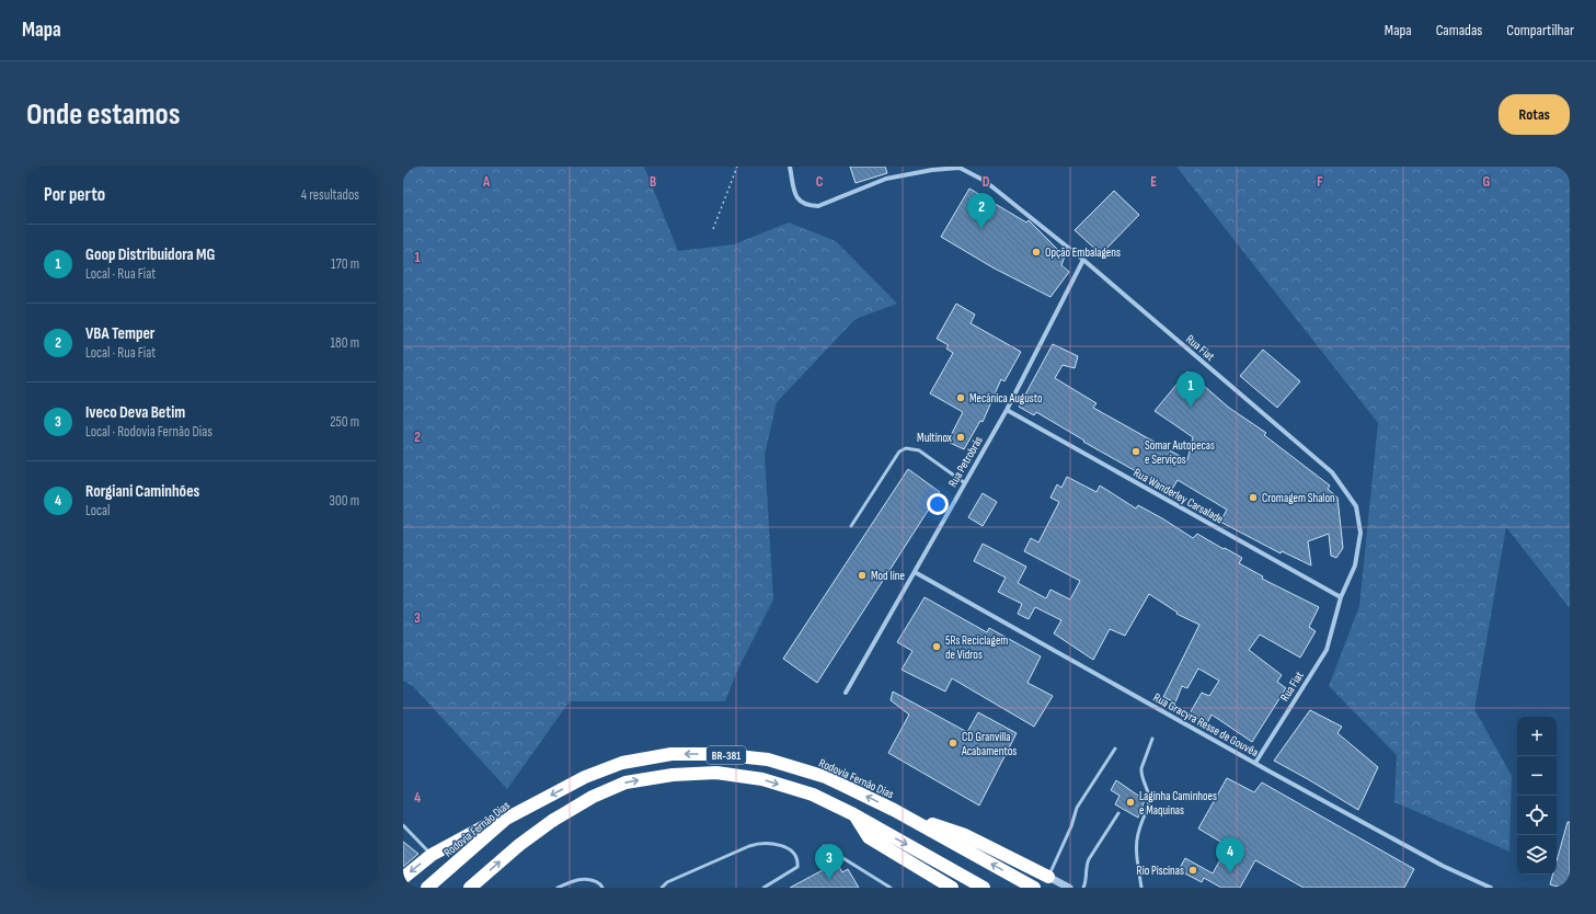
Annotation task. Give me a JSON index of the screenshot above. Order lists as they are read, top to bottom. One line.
{"streets":{"highway":["BR-381","Rodovia Fernão Dias"],"street":["Rua Fiat","Rua Petrobrás","Rua Wanderley Carsalade","Rua Gracyra Resse de Gouvêa"]},"crossings":[["Rua Fiat","Rua Petrobrás"],["Rua Fiat","Rua Wanderley Carsalade"],["Rua Fiat","Rua Gracyra Resse de Gouvêa"],["Rua Petrobrás","Rua Wanderley Carsalade"],["Rua Petrobrás","Rua Gracyra Resse de Gouvêa"]],"places":["Opção Embalagens","Mecânica Augusto","Multinox","Somar Autopecas e Serviços","Cromagem Shalon","Mod line","5Rs Reciclagem de Vidros","CD Granvilla Acabamentos","Laginha Caminhoes e Maquinas","Rio Piscinas"],"page":{"header":"Mapa","nav":["Mapa","Camadas","Compartilhar"],"buttons":"Rotas","title":"Onde estamos","heading":["Por perto","4 resultados"],"pins":["2","1","4","3"],"list":[{"mark":"1","name":"Goop Distribuidora MG","note":"Local · Rua Fiat","value":"170 m"},{"mark":"2","name":"VBA Temper","note":"Local · Rua Fiat","value":"180 m"},{"mark":"3","name":"Iveco Deva Betim","note":"Local · Rodovia Fernão Dias","value":"250 m"},{"mark":"4","name":"Rorgiani Caminhões","note":"Local","value":"300 m"}],"map_buttons":["+","−"]},"grid":{"columns":["A","B","C","D","E","F","G"],"rows":["1","2","3","4"]}}
